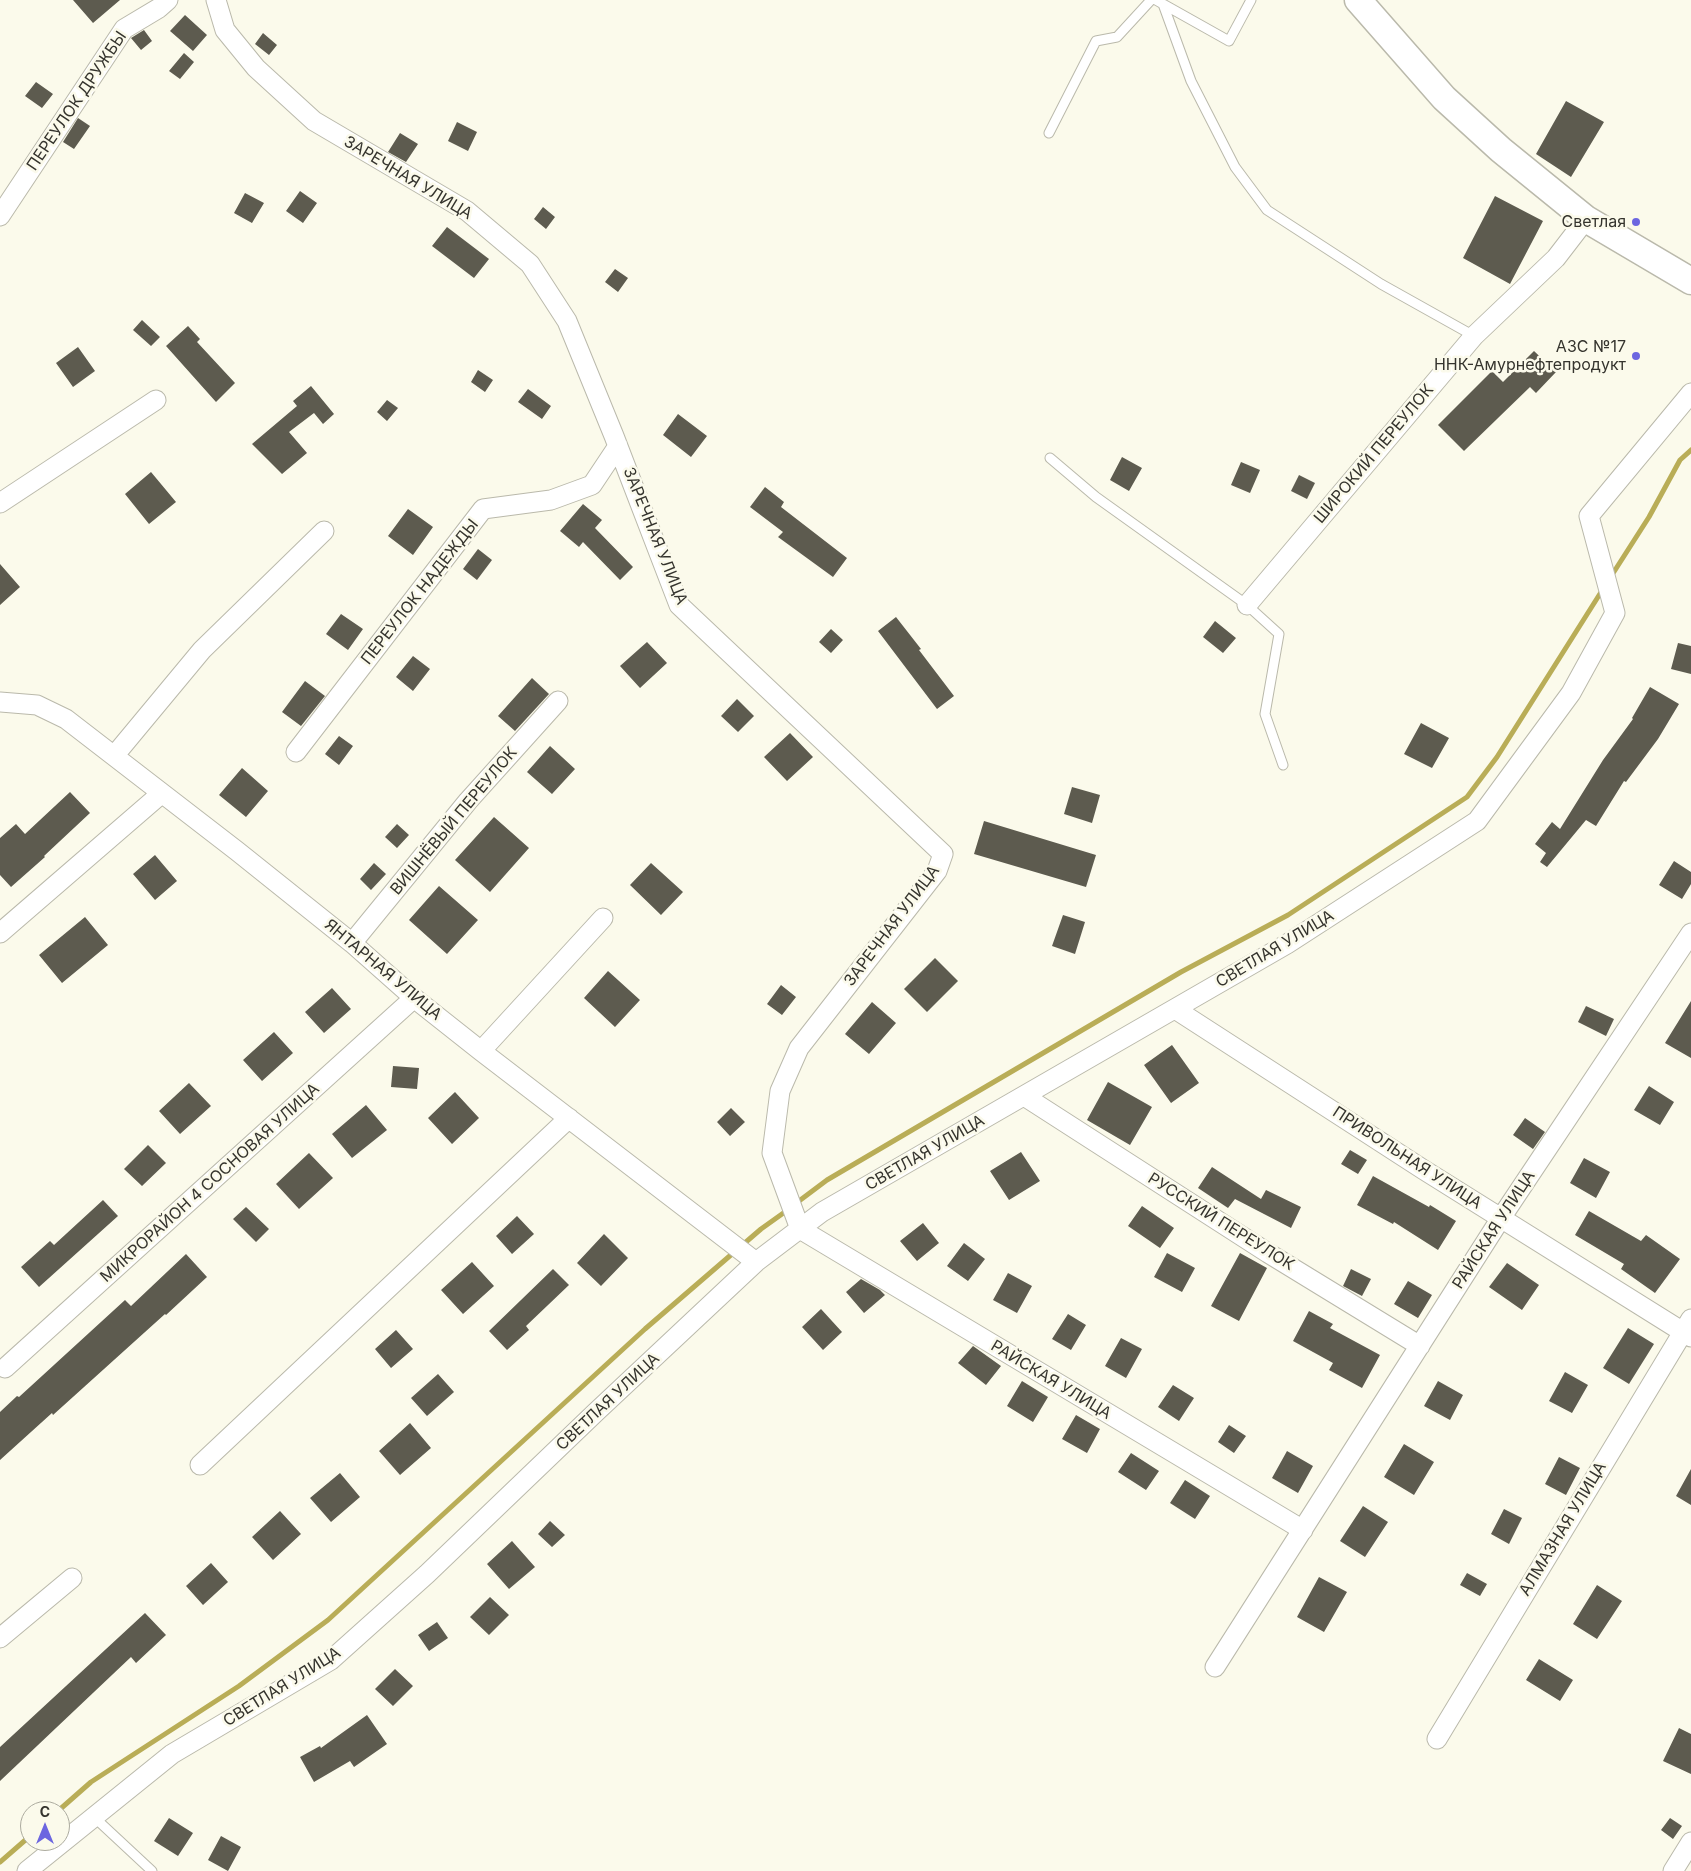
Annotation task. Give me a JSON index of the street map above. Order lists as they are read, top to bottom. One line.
{"streets":{"street":["ПЕРЕУЛОК ДРУЖБЫ","ЗАРЕЧНАЯ УЛИЦА","ШИРОКИЙ ПЕРЕУЛОК","ПЕРЕУЛОК НАДЕЖДЫ","ВИШНЁВЫЙ ПЕРЕУЛОК","СВЕТЛАЯ УЛИЦА","ЯНТАРНАЯ УЛИЦА","ПРИВОЛЬНАЯ УЛИЦА","МИКРОРАЙОН 4 СОСНОВАЯ УЛИЦА","РУССКИЙ ПЕРЕУЛОК","РАЙСКАЯ УЛИЦА","АЛМАЗНАЯ УЛИЦА"]},"crossings":[["ЗАРЕЧНАЯ УЛИЦА","ПЕРЕУЛОК НАДЕЖДЫ"],["ЗАРЕЧНАЯ УЛИЦА","СВЕТЛАЯ УЛИЦА"],["ЗАРЕЧНАЯ УЛИЦА","РАЙСКАЯ УЛИЦА"],["ВИШНЁВЫЙ ПЕРЕУЛОК","ЯНТАРНАЯ УЛИЦА"],["СВЕТЛАЯ УЛИЦА","ЯНТАРНАЯ УЛИЦА"],["СВЕТЛАЯ УЛИЦА","ПРИВОЛЬНАЯ УЛИЦА"],["СВЕТЛАЯ УЛИЦА","РУССКИЙ ПЕРЕУЛОК"],["СВЕТЛАЯ УЛИЦА","РАЙСКАЯ УЛИЦА"],["ЯНТАРНАЯ УЛИЦА","МИКРОРАЙОН 4 СОСНОВАЯ УЛИЦА"],["ПРИВОЛЬНАЯ УЛИЦА","РАЙСКАЯ УЛИЦА"],["ПРИВОЛЬНАЯ УЛИЦА","АЛМАЗНАЯ УЛИЦА"],["РУССКИЙ ПЕРЕУЛОК","РАЙСКАЯ УЛИЦА"]],"places":["Светлая","АЗС №17 ННК-Амурнефтепродукт"],"north":"top"}
